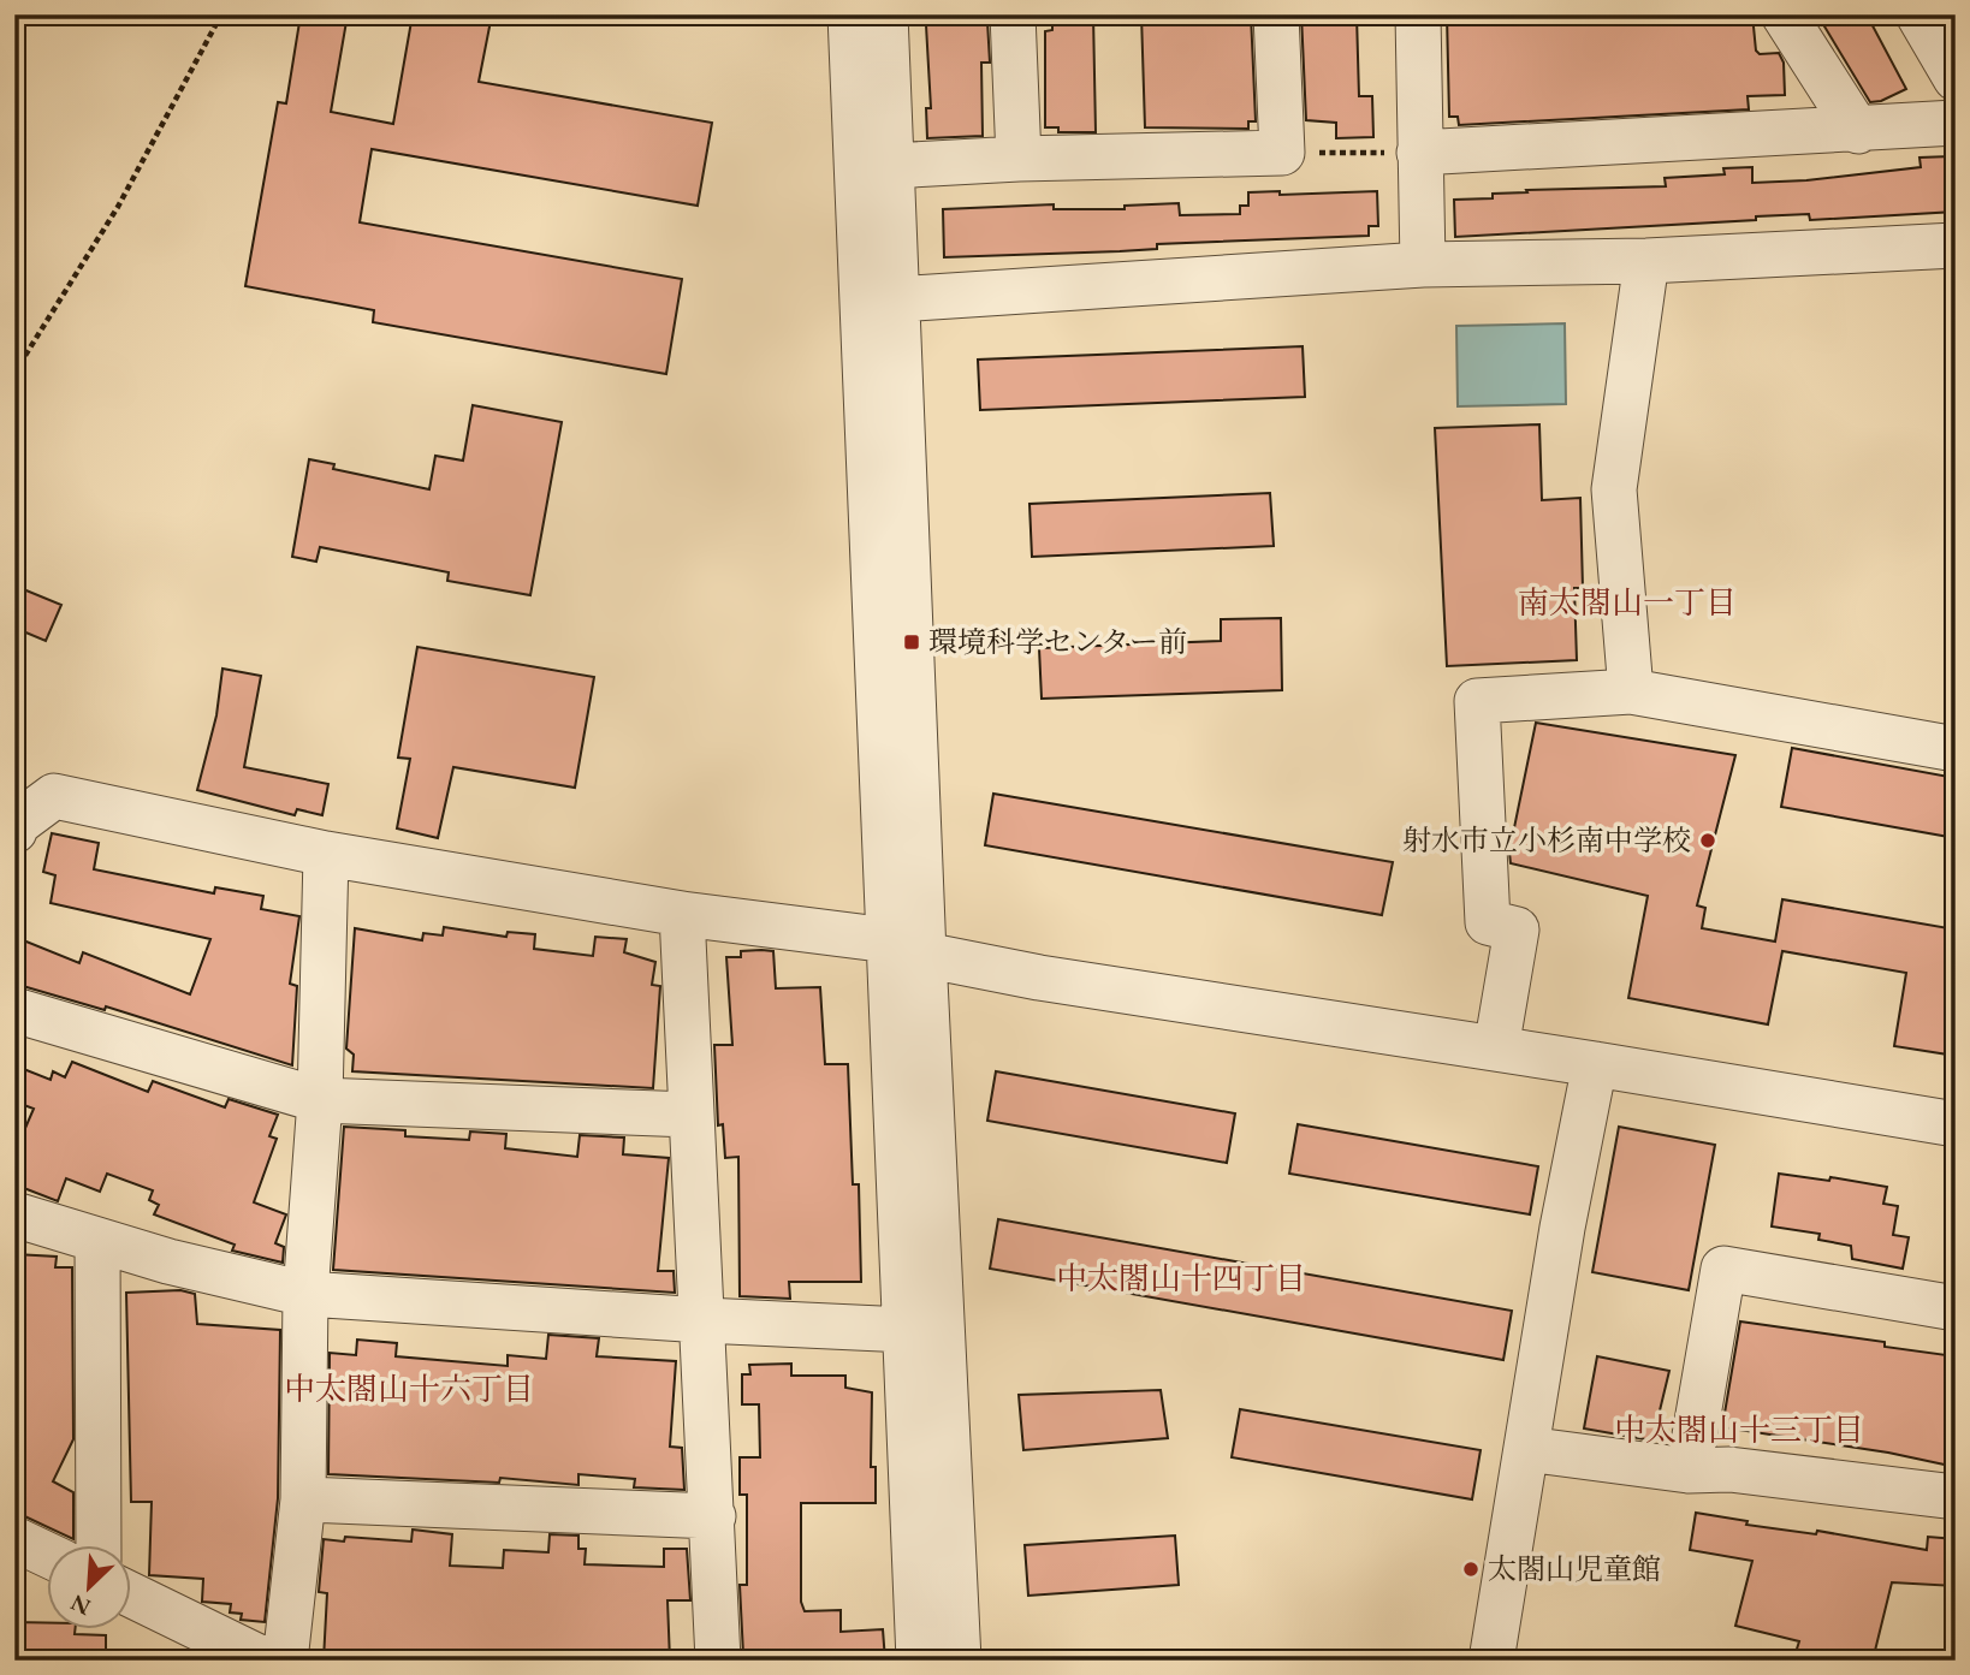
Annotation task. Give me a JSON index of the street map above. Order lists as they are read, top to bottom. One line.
{"districts":["南太閤山一丁目","中太閤山十四丁目","中太閤山十六丁目","中太閤山十三丁目"],"places":{"transit":["環境科学センター前"],"other":["射水市立小杉南中学校","太閤山児童館"]},"north":"bottom left"}
